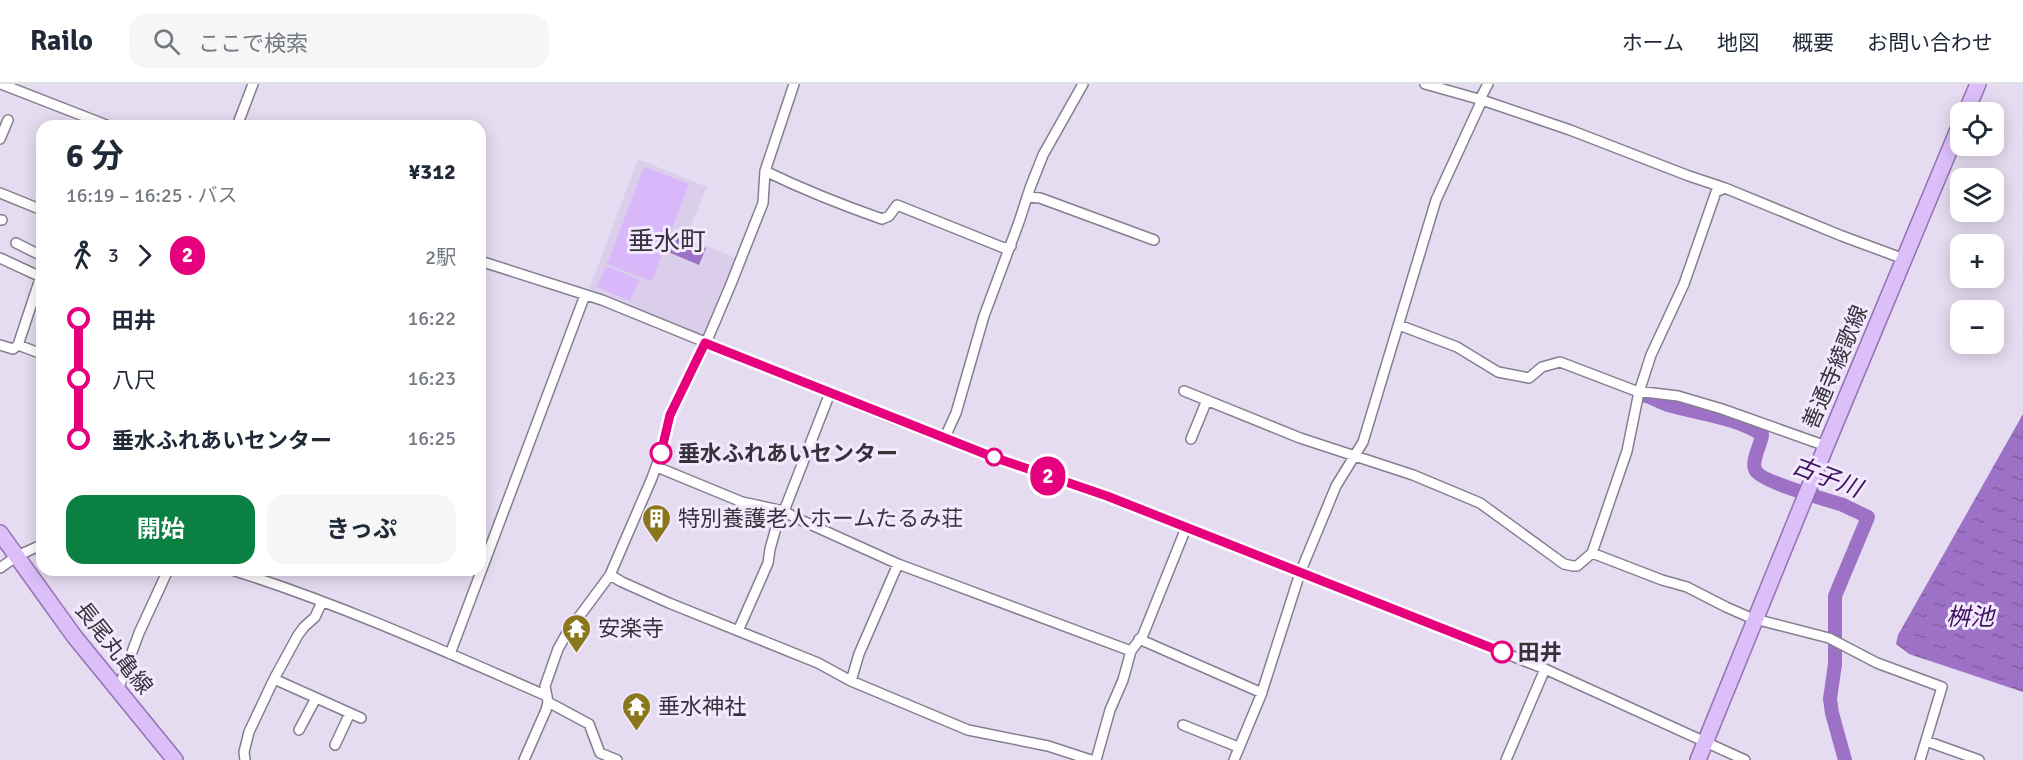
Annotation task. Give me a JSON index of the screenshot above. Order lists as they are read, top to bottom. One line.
{"streets":{"main road":["善通寺綾歌線","長尾丸亀線"]},"districts":["垂水町"],"water":["古子川","桝池"],"places":{"other":["垂水ふれあいセンター","田井"],"building":["特別養護老人ホームたるみ荘"],"temple":["安楽寺","垂水神社"]},"lines":["bus line 2"],"page":{"header":"Railo","search":"ここで検索","nav":["ホーム","地図","概要","お問い合わせ"],"on_map":"2","map_buttons":["+","−"],"heading":["6 分","16:19 – 16:25 · バス","¥312"],"legs":["3","2","2駅"],"list":[{"name":"田井","value":"16:22"},{"name":"八尺","value":"16:23"},{"name":"垂水ふれあいセンター","value":"16:25"}],"buttons":["開始","きっぷ"]}}
